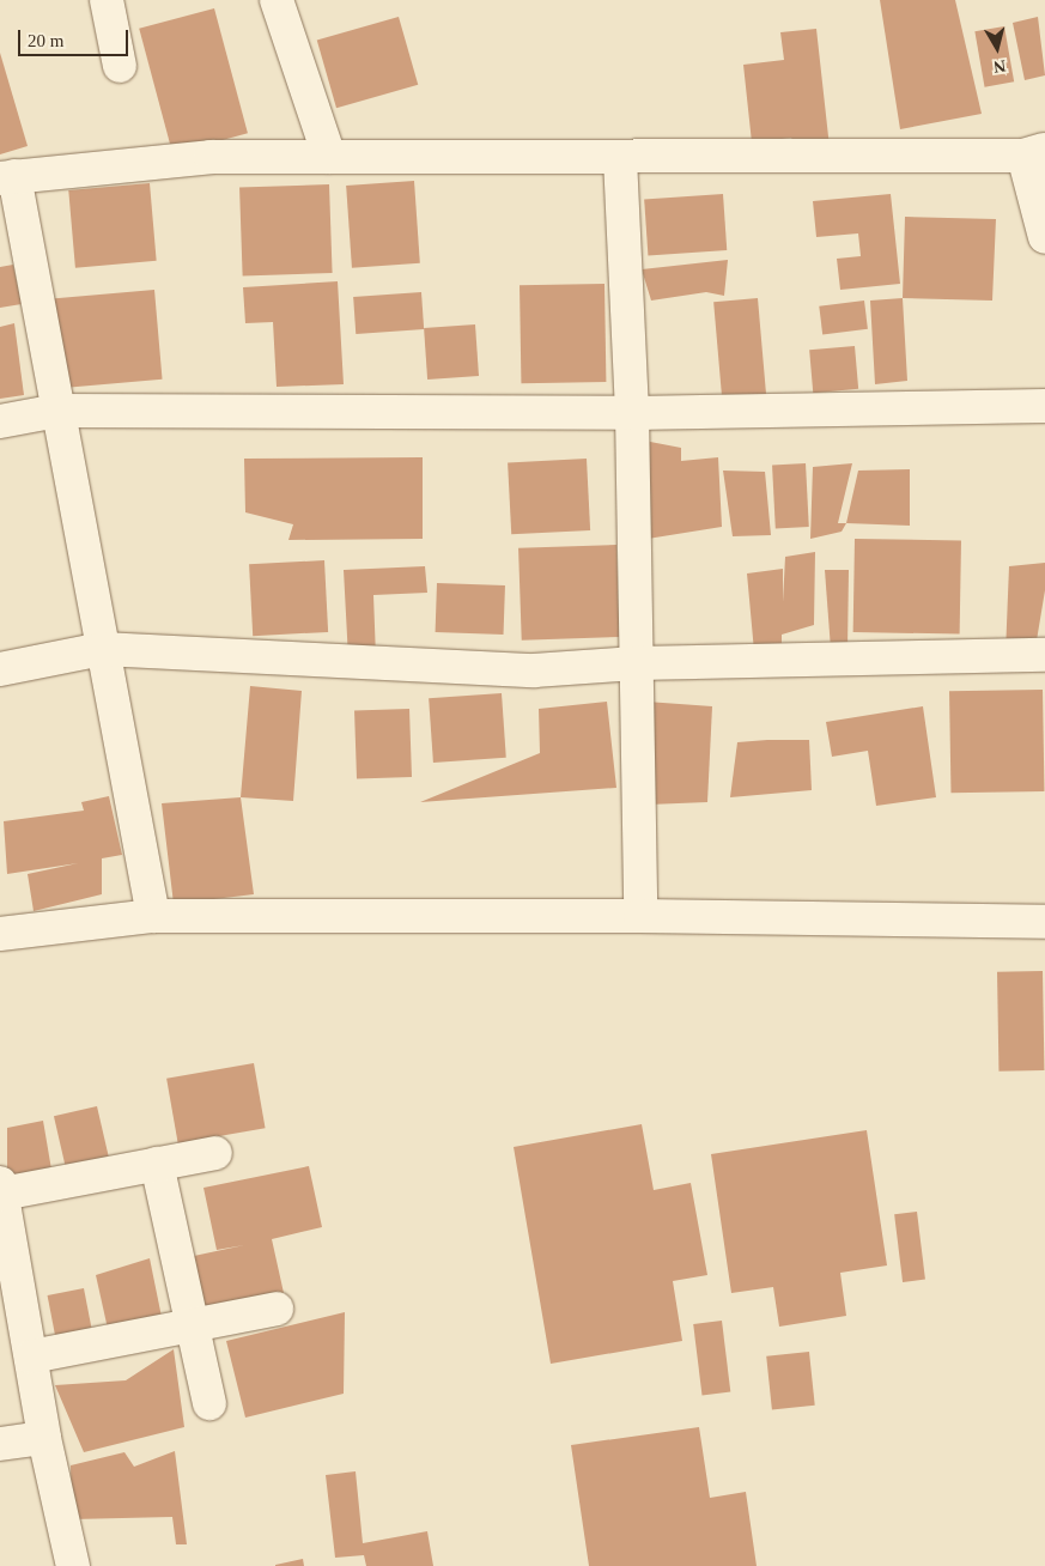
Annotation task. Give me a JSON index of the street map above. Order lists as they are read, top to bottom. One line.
{"scale_bar":"20 m","north":"bottom"}
